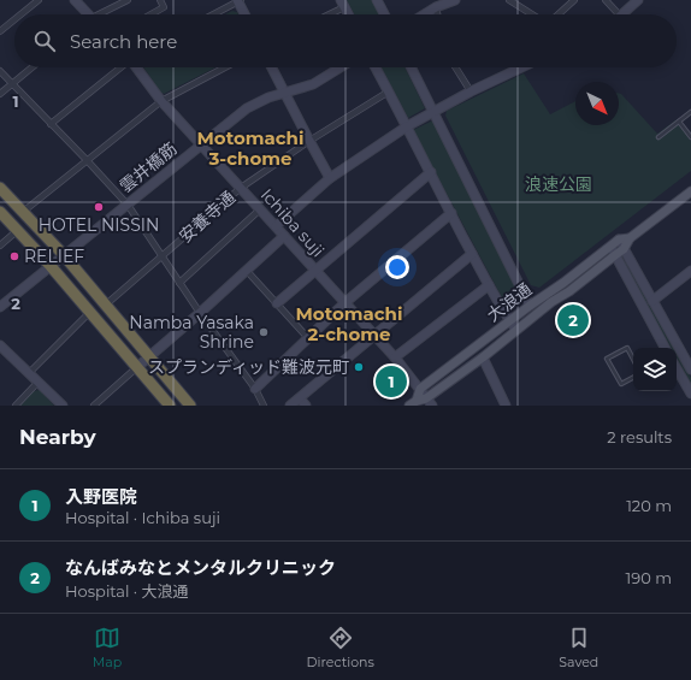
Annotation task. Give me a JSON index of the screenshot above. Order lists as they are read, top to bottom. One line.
{"streets":{"main road":["大浪通"],"street":["雲井橋筋","安養寺通","Ichiba suji"]},"crossings":[["雲井橋筋","Ichiba suji"],["安養寺通","Ichiba suji"],["Ichiba suji","大浪通"]],"districts":["Motomachi 3-chome","Motomachi 2-chome"],"parks":["浪速公園"],"places":["HOTEL NISSIN","RELIEF","Namba Yasaka Shrine","スプランディッド難波元町"],"north":"bottom right","page":{"search":"Search here","pins":["2","1"],"heading":["Nearby","2 results"],"list":[{"mark":"1","name":"入野医院","note":"Hospital · Ichiba suji","value":"120 m"},{"mark":"2","name":"なんばみなとメンタルクリニック","note":"Hospital · 大浪通","value":"190 m"}],"nav":["Map","Directions","Saved"]},"grid":{"rows":["1","2"]}}
